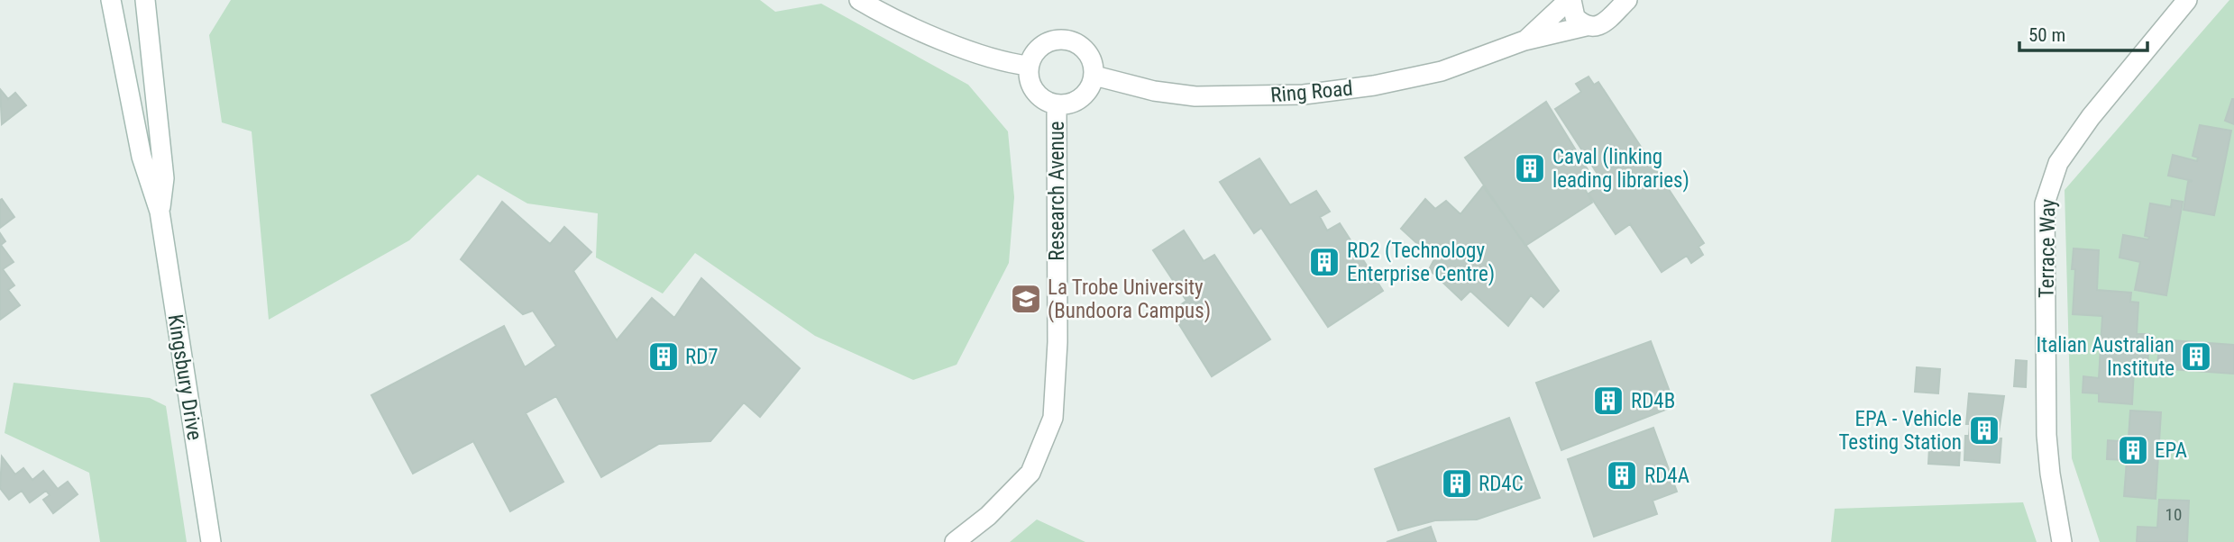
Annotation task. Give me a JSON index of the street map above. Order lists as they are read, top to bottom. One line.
{"streets":{"street":["Ring Road","Research Avenue","Terrace Way","Kingsbury Drive"]},"crossings":[["Ring Road","Research Avenue"]],"places":{"building":["Caval (linking leading libraries)","RD2 (Technology Enterprise Centre)","RD7","Italian Australian Institute","RD4B","EPA - Vehicle Testing Station","EPA","RD4A","RD4C"],"school or university":["La Trobe University (Bundoora Campus)"]},"house_numbers":["10"],"scale_bar":"50 m"}
